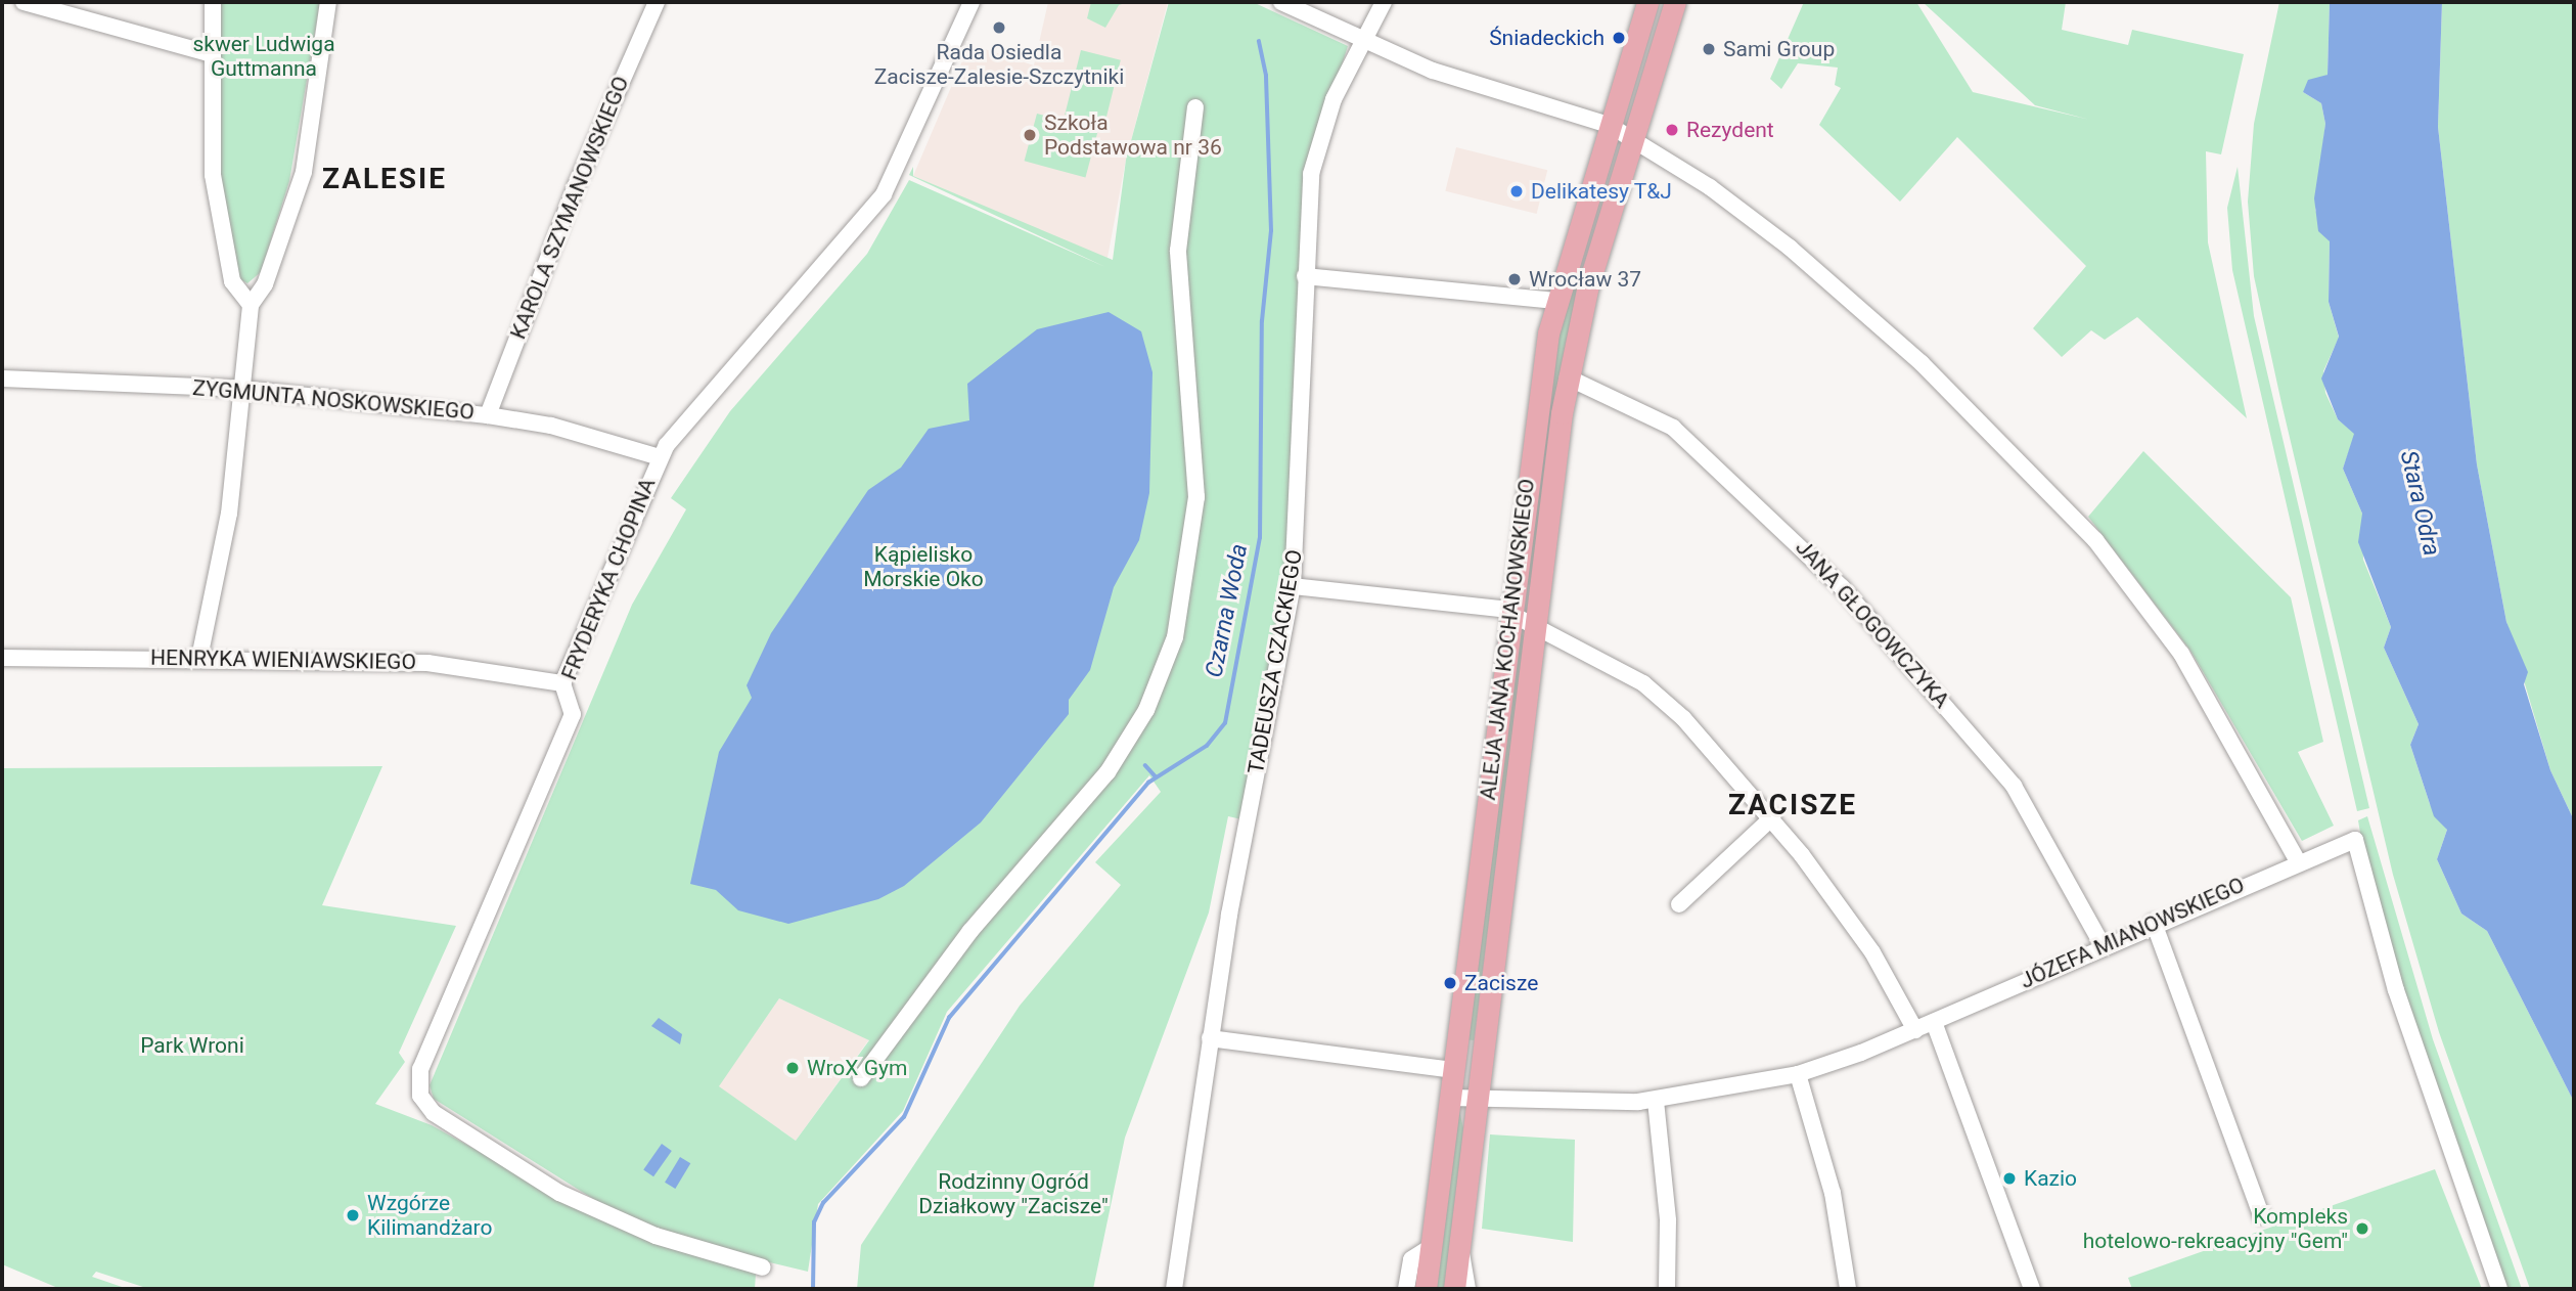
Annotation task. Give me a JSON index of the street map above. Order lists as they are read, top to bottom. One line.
{"streets":{"main road":["ALEJA JANA KOCHANOWSKIEGO"],"street":["KAROLA SZYMANOWSKIEGO","ZYGMUNTA NOSKOWSKIEGO","FRYDERYKA CHOPINA","JANA GŁOGOWCZYKA","HENRYKA WIENIAWSKIEGO","TADEUSZA CZACKIEGO","JÓZEFA MIANOWSKIEGO"]},"crossings":[["KAROLA SZYMANOWSKIEGO","ZYGMUNTA NOSKOWSKIEGO"],["ZYGMUNTA NOSKOWSKIEGO","FRYDERYKA CHOPINA"],["FRYDERYKA CHOPINA","HENRYKA WIENIAWSKIEGO"],["JANA GŁOGOWCZYKA","ALEJA JANA KOCHANOWSKIEGO"],["JANA GŁOGOWCZYKA","JÓZEFA MIANOWSKIEGO"],["ALEJA JANA KOCHANOWSKIEGO","JÓZEFA MIANOWSKIEGO"]],"districts":["ZALESIE","ZACISZE"],"water":["Stara Odra","Czarna Woda"],"parks":["skwer Ludwiga Guttmanna","Kąpielisko Morskie Oko","Park Wroni","Rodzinny Ogród Działkowy \"Zacisze\""],"places":["Rada Osiedla Zacisze-Zalesie-Szczytniki","Śniadeckich","Sami Group","Rezydent","Szkoła Podstawowa nr 36","Delikatesy T&J","Wrocław 37","Zacisze","WroX Gym","Kazio","Wzgórze Kilimandżaro","Kompleks hotelowo-rekreacyjny \"Gem\""]}
